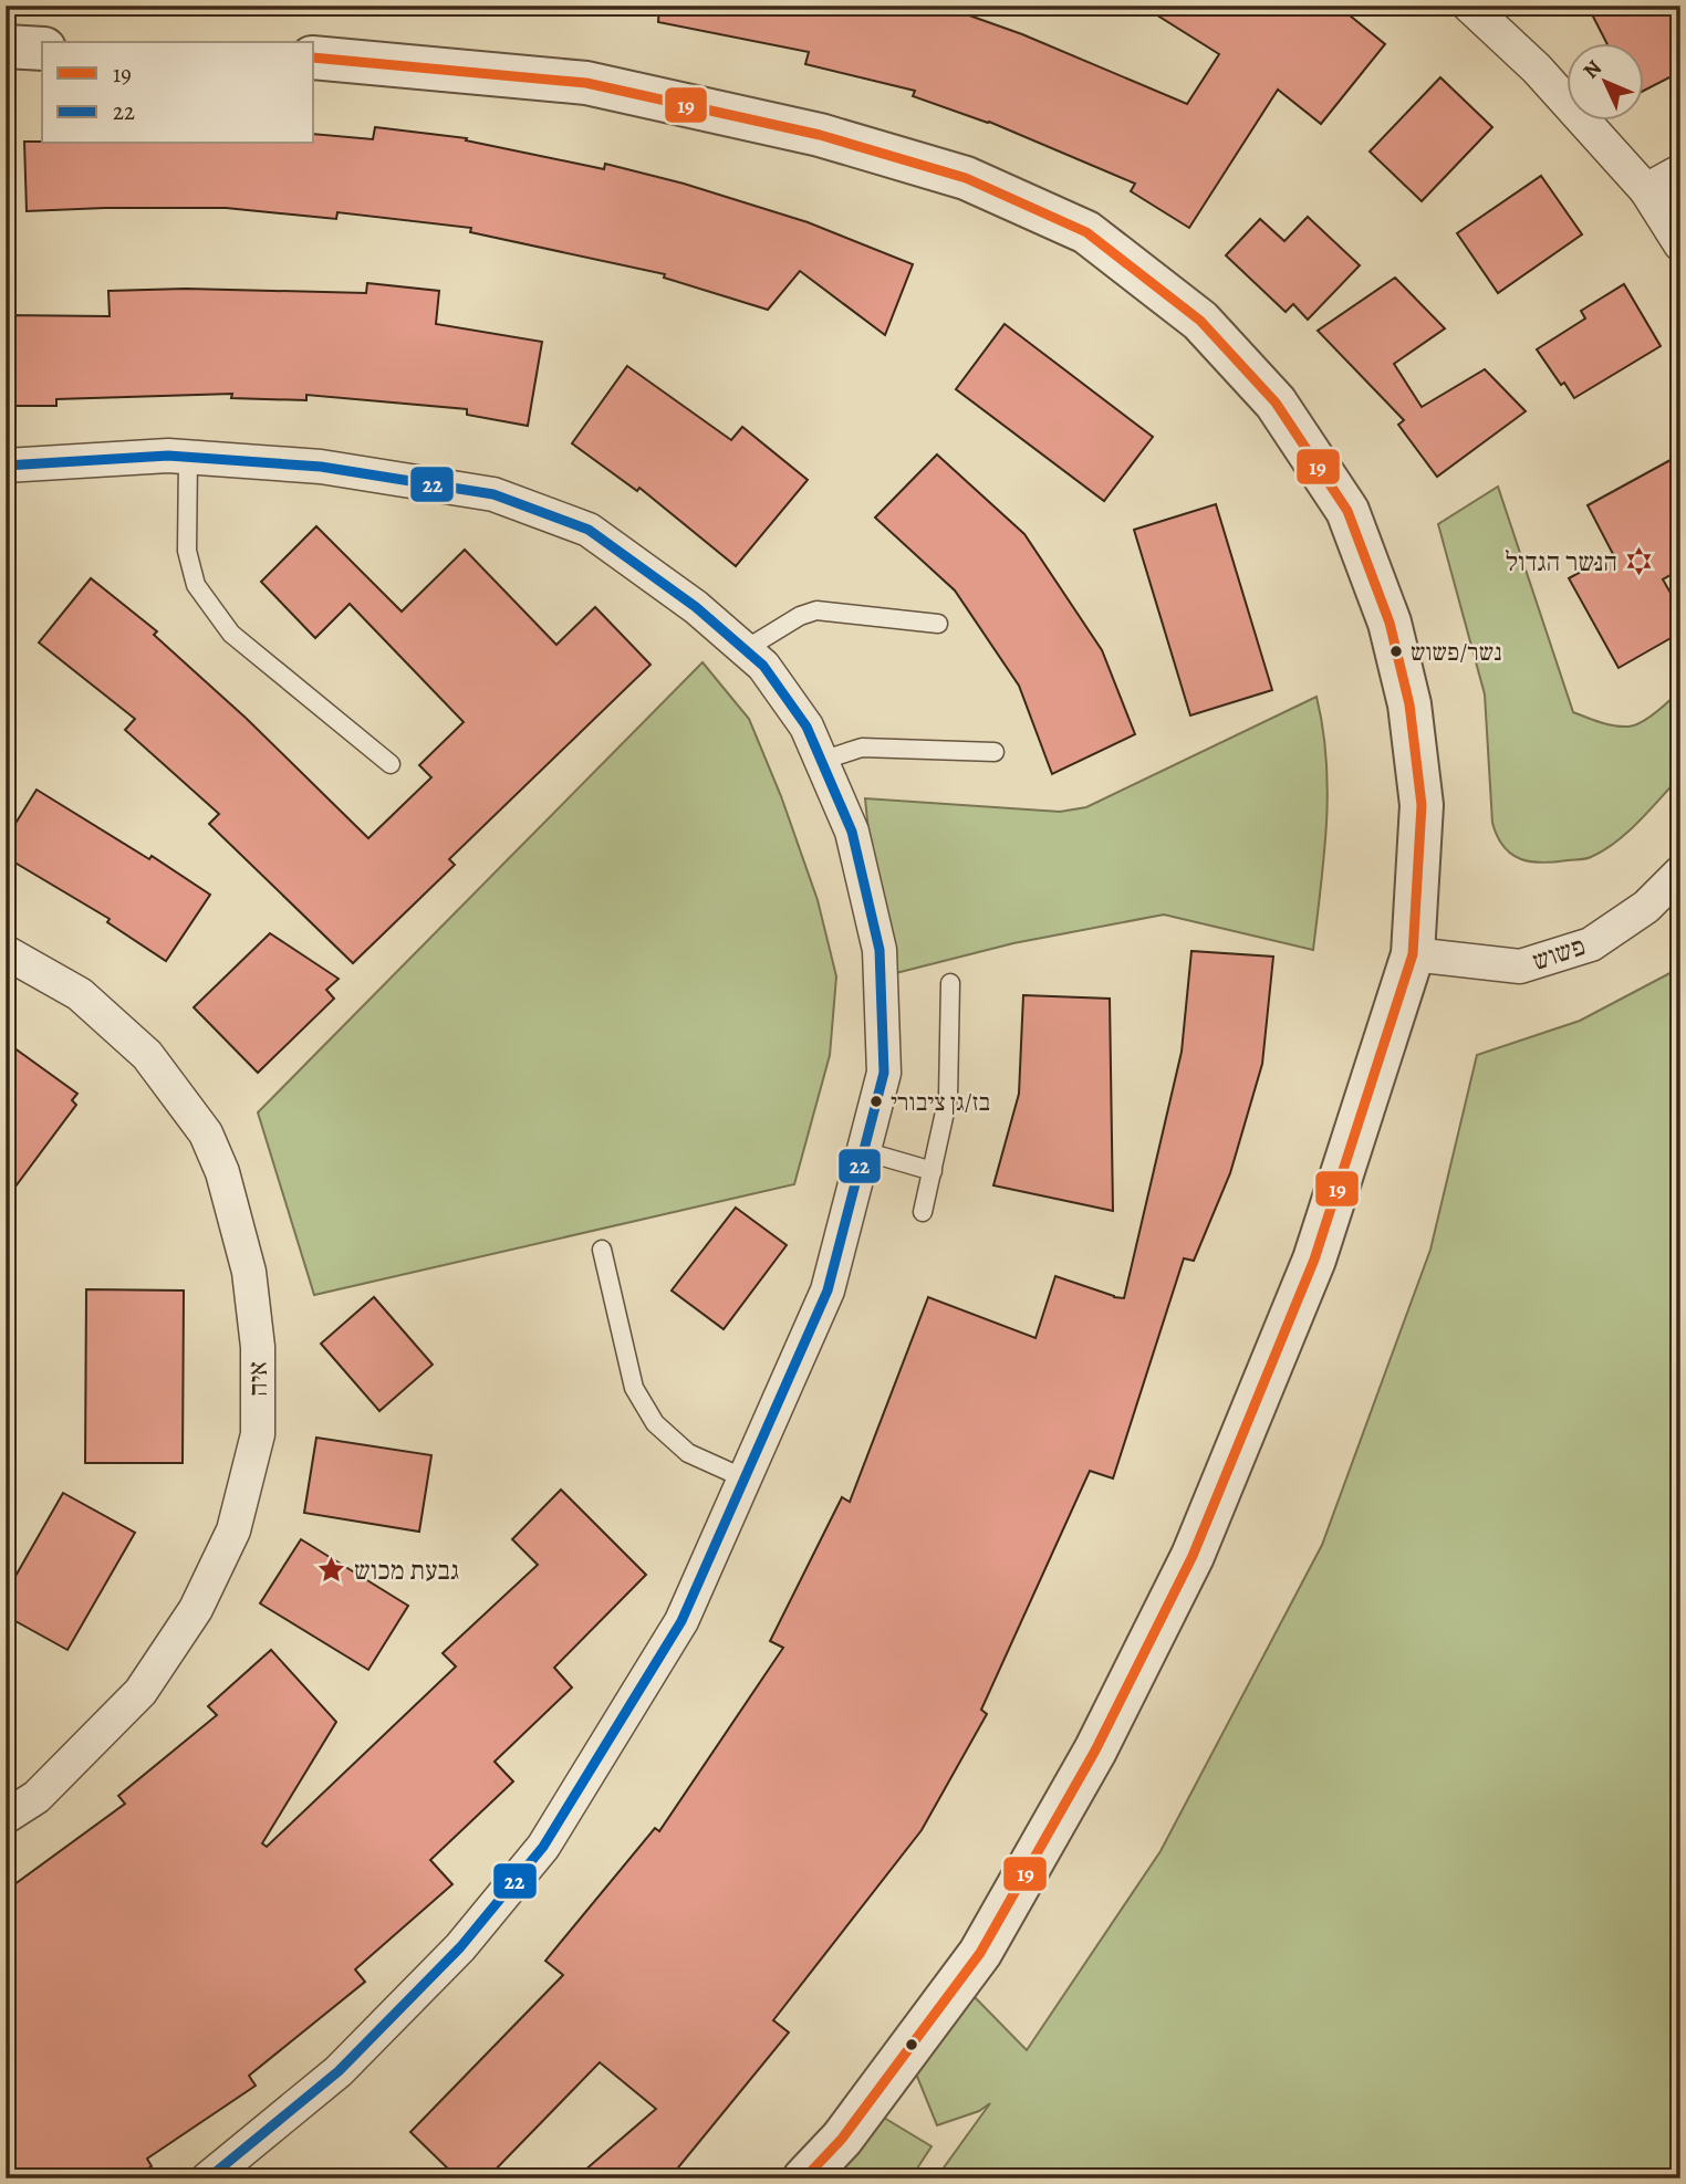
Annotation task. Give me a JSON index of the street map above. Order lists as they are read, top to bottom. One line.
{"streets":{"street":["פשוש","איה"]},"places":{"synagogue":["הנשר הגדול"],"other":["נשר/פשוש","בז/גן ציבורי"],"place":["גבעת מכוש"]},"lines":["transit line 19","transit line 22"],"legend":["19","22"],"north":"top left"}
